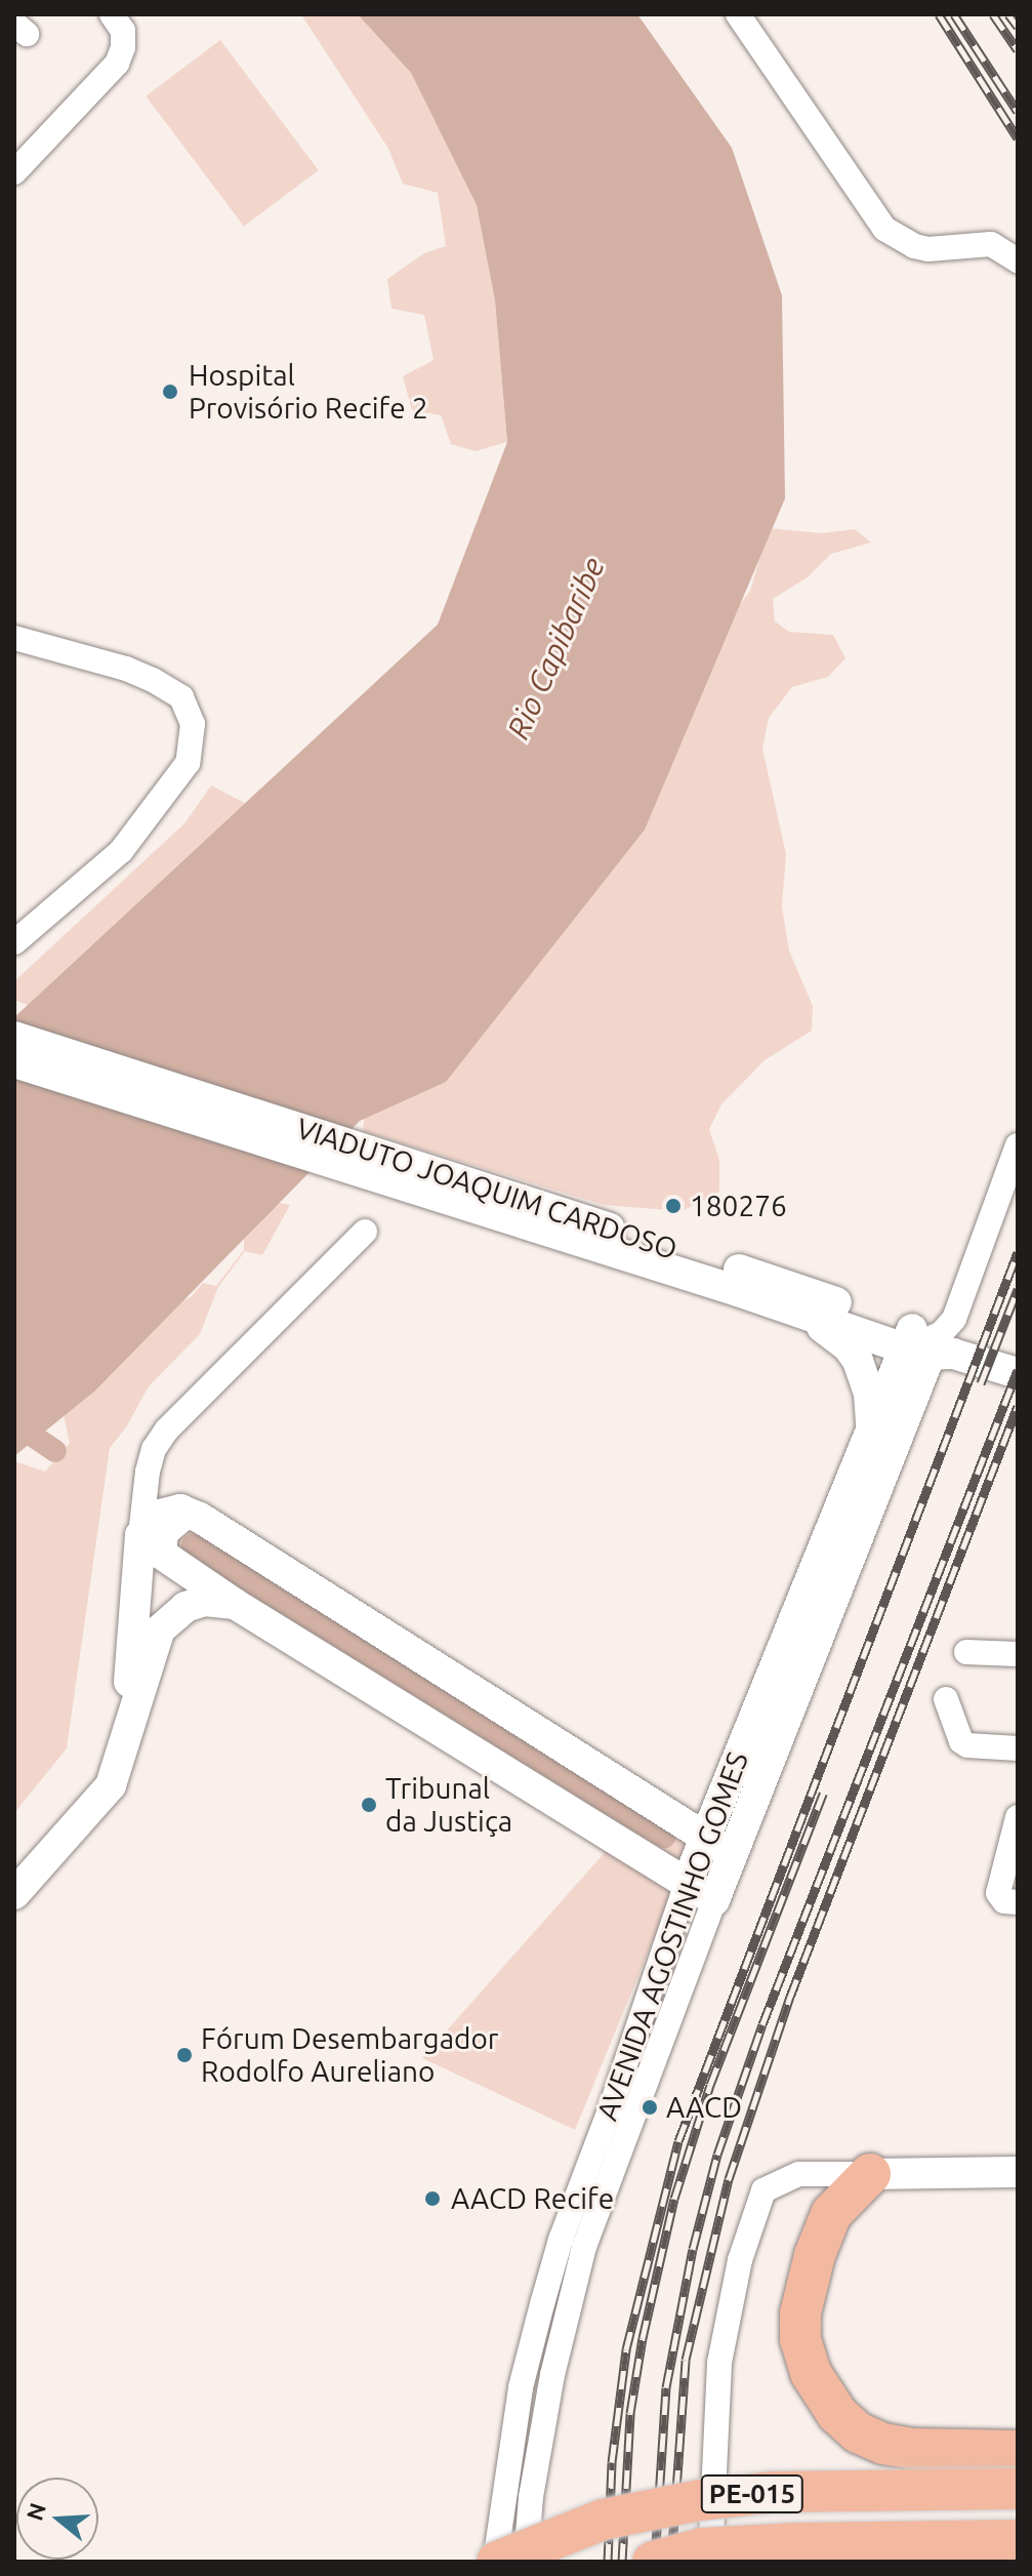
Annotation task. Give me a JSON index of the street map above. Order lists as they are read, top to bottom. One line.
{"streets":{"highway":["PE-015"],"street":["VIADUTO JOAQUIM CARDOSO","AVENIDA AGOSTINHO GOMES"]},"crossings":[["VIADUTO JOAQUIM CARDOSO","AVENIDA AGOSTINHO GOMES"],["AVENIDA AGOSTINHO GOMES","PE-015"]],"water":["Rio Capibaribe"],"places":["Hospital Provisório Recife 2","180276","Tribunal da Justiça","Fórum Desembargador Rodolfo Aureliano","AACD","AACD Recife"],"north":"left"}
